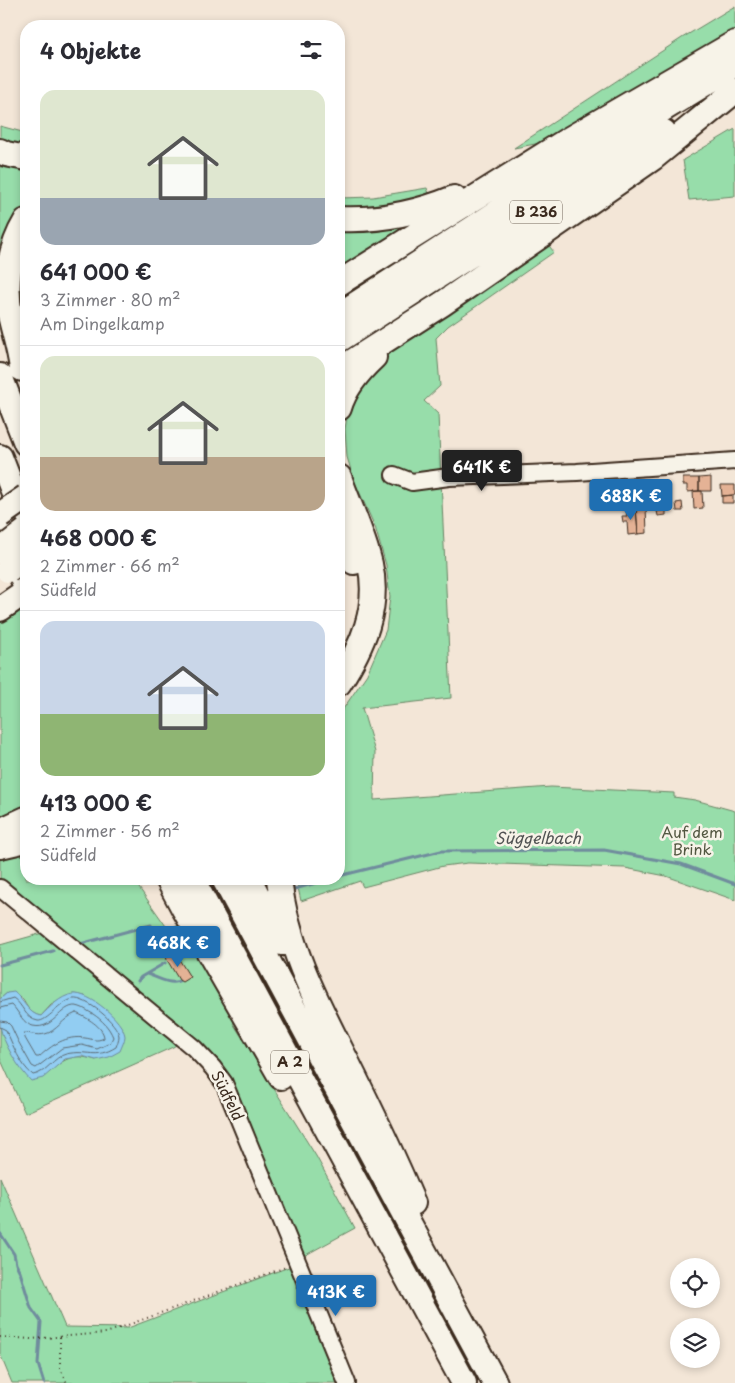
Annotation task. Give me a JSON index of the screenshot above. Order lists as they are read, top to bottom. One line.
{"streets":{"highway":["B 236","A 2"],"street":["Südfeld"]},"water":["Süggelbach"],"parks":["Auf dem Brink"],"page":{"heading":"4 Objekte","list":[{"name":"641 000 €","note":"3 Zimmer · 80 m² · Am Dingelkamp"},{"name":"468 000 €","note":"2 Zimmer · 66 m² · Südfeld"},{"name":"413 000 €","note":"2 Zimmer · 56 m² · Südfeld"}],"price":["641K €","688K €","468K €","413K €"]}}
